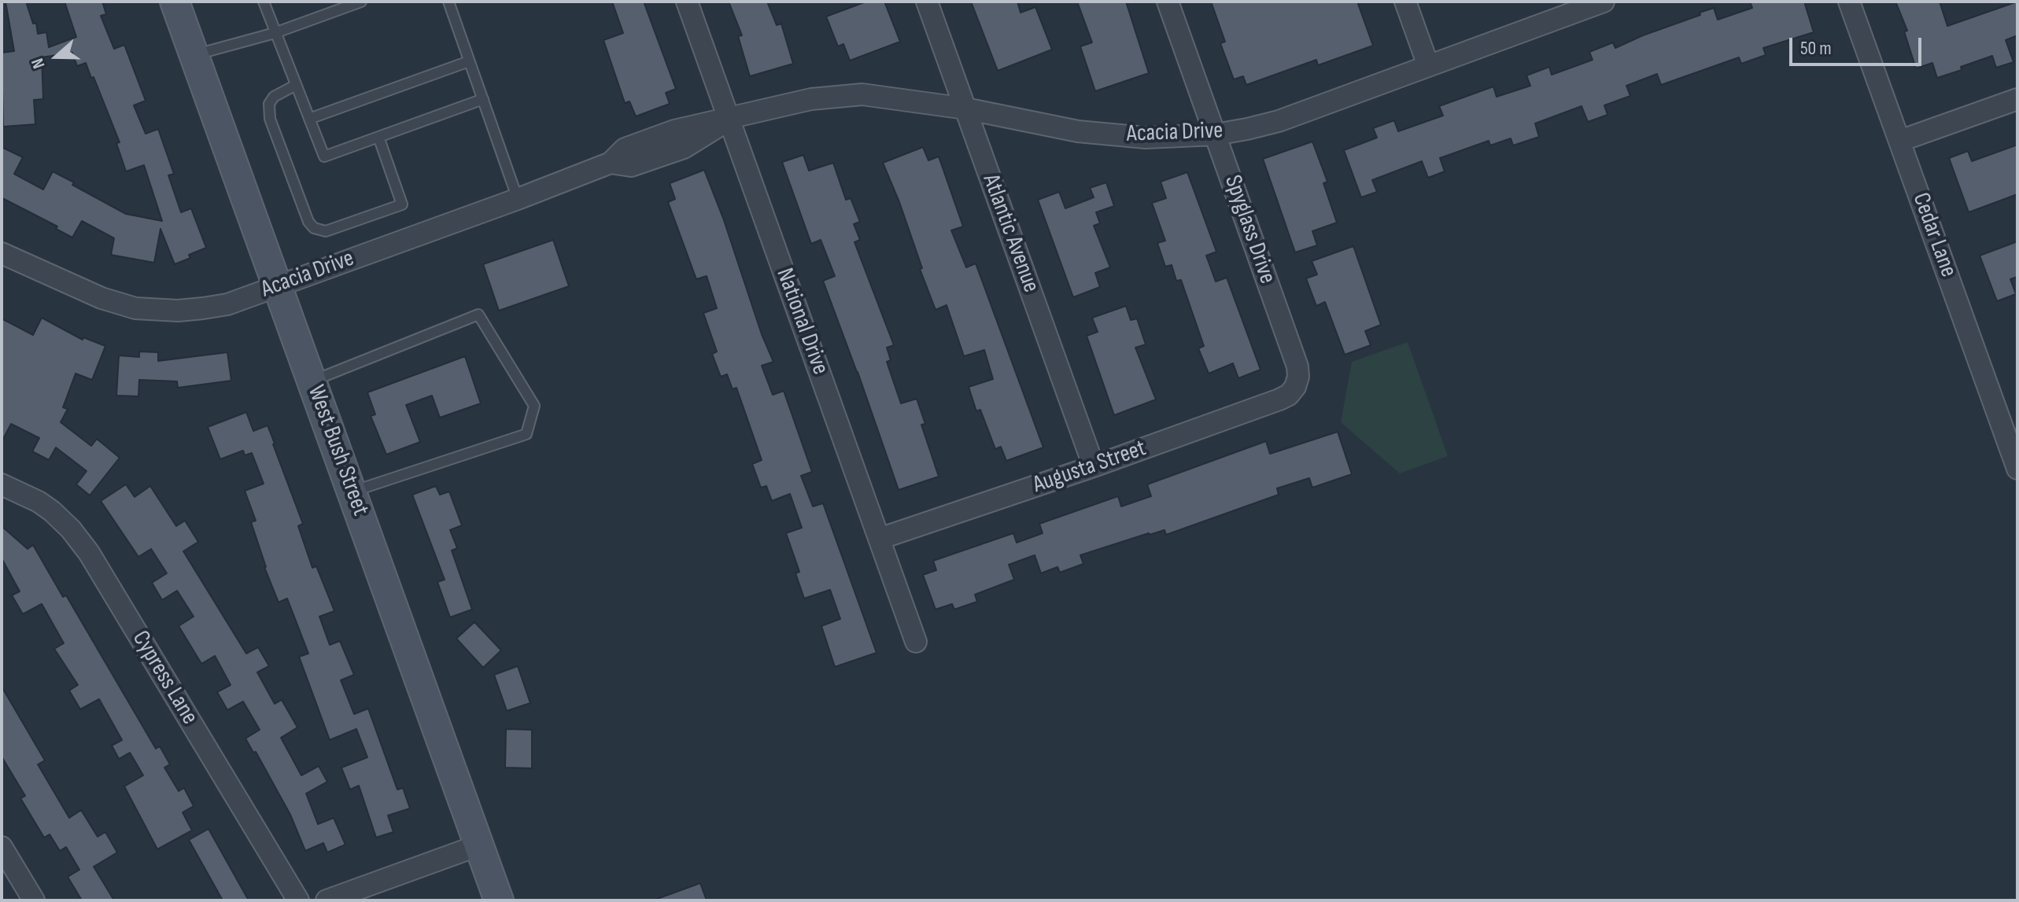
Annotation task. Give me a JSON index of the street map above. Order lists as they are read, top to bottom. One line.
{"streets":{"main road":["West Bush Street"],"street":["Acacia Drive","Spyglass Drive","Atlantic Avenue","Cedar Lane","National Drive","Augusta Street","Cypress Lane"]},"crossings":[["Acacia Drive","Spyglass Drive"],["Acacia Drive","Atlantic Avenue"],["Acacia Drive","National Drive"],["Acacia Drive","West Bush Street"],["Spyglass Drive","Augusta Street"],["Atlantic Avenue","Augusta Street"],["National Drive","Augusta Street"]],"scale_bar":"50 m","north":"left"}
